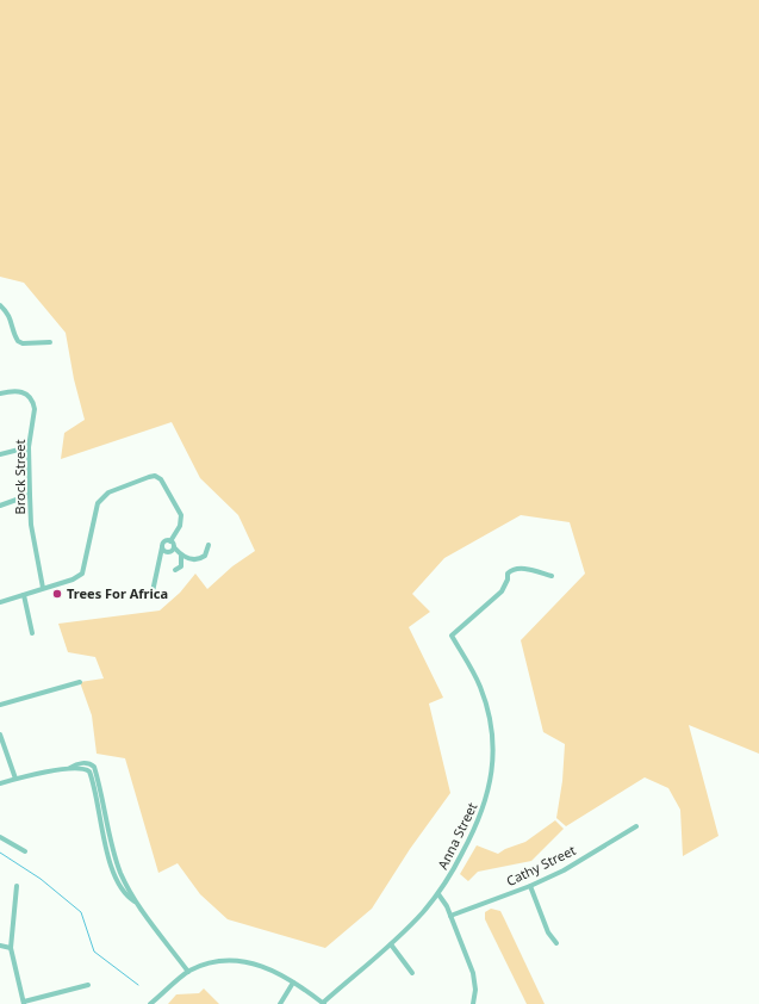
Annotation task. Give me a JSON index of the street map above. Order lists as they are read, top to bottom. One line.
{"streets":{"street":["Brock Street","Anna Street","Cathy Street"]},"places":["Trees For Africa"]}
